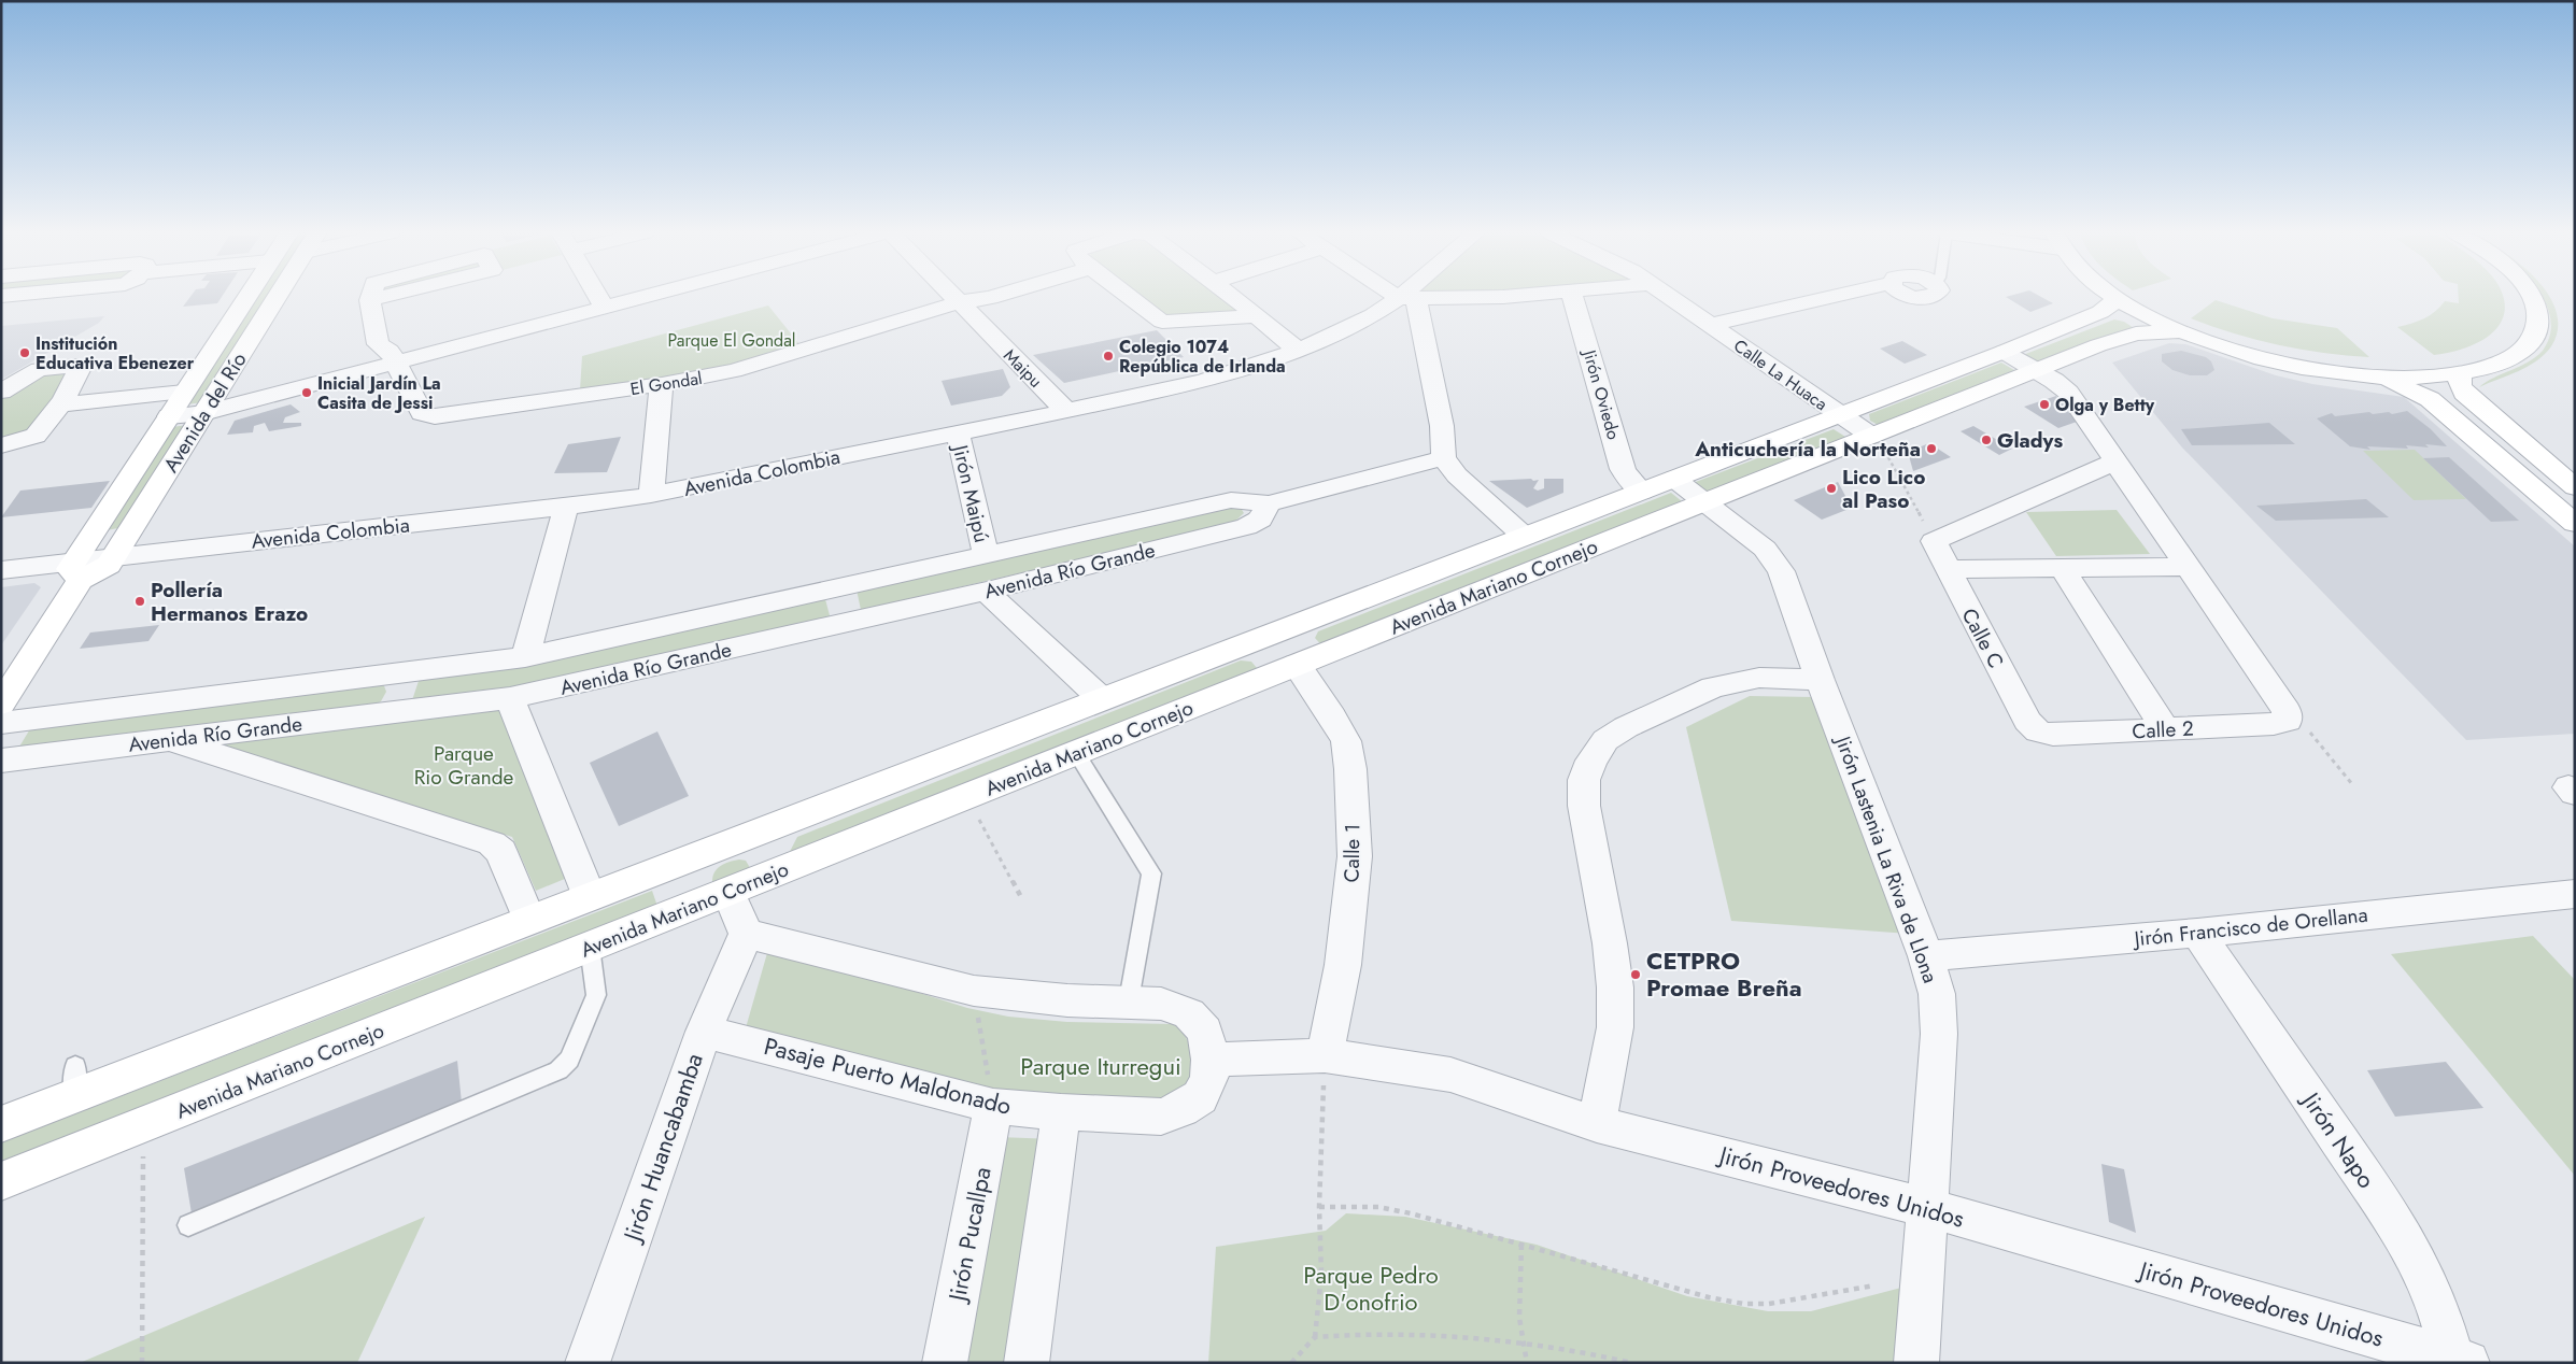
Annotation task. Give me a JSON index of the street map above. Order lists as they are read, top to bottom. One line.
{"streets":{"main road":["Avenida del Río","Avenida Mariano Cornejo"],"street":["Maipu","Calle La Huaca","El Gondal","Jirón Oviedo","Avenida Colombia","Jirón Maipú","Avenida Río Grande","Calle C","Calle 2","Calle 1","Jirón Lastenia La Riva de Llona","Jirón Francisco de Orellana","Pasaje Puerto Maldonado","Jirón Napo","Jirón Huancabamba","Jirón Proveedores Unidos","Jirón Pucallpa"]},"crossings":[["Maipu","El Gondal"],["Maipu","Avenida Colombia"],["Calle La Huaca","Avenida Mariano Cornejo"],["Jirón Oviedo","Avenida Mariano Cornejo"],["Avenida del Río","Avenida Colombia"],["Avenida Colombia","Jirón Maipú"],["Jirón Maipú","Avenida Río Grande"],["Avenida Mariano Cornejo","Calle 1"],["Avenida Mariano Cornejo","Jirón Lastenia La Riva de Llona"],["Calle C","Calle 2"],["Calle 1","Jirón Proveedores Unidos"],["Jirón Lastenia La Riva de Llona","Jirón Francisco de Orellana"],["Jirón Lastenia La Riva de Llona","Jirón Proveedores Unidos"],["Jirón Francisco de Orellana","Jirón Napo"],["Pasaje Puerto Maldonado","Jirón Huancabamba"],["Pasaje Puerto Maldonado","Jirón Proveedores Unidos"],["Pasaje Puerto Maldonado","Jirón Pucallpa"],["Jirón Napo","Jirón Proveedores Unidos"]],"parks":["Parque El Gondal","Parque Rio Grande","Parque Iturregui","Parque Pedro D'onofrio"],"places":["Institución Educativa Ebenezer","Colegio 1074 República de Irlanda","Inicial Jardín La Casita de Jessi","Olga y Betty","Gladys","Anticuchería la Norteña","Lico Lico al Paso","Pollería Hermanos Erazo","CETPRO Promae Breña"]}
